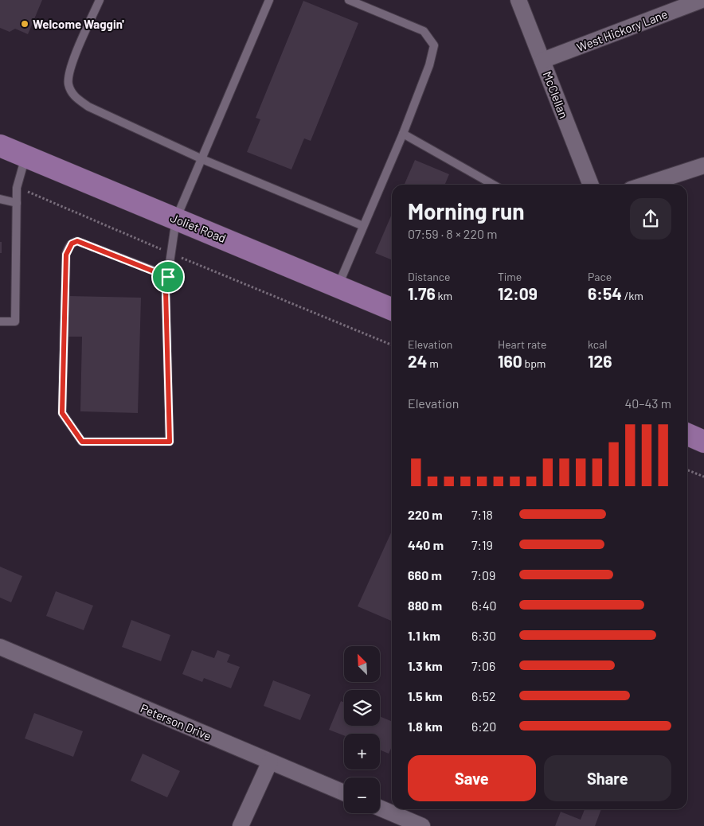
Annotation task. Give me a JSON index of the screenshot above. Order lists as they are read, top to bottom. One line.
{"streets":{"main road":["Joliet Road"],"street":["West Hickory Lane","McClellan","Peterson Drive"]},"crossings":[["West Hickory Lane","McClellan"]],"places":["Welcome Waggin'"],"north":"top left","page":{"heading":["Morning run","07:59 · 8 × 220 m"],"stats":[["Distance","1.76 km"],["Time","12:09"],["Pace","6:54 /km"],["Elevation","24 m"],["Heart rate","160 bpm"],["kcal","126"]],"chart":["Elevation","40–43 m"],"list":[{"name":"220 m","note":"7:18"},{"name":"440 m","note":"7:19"},{"name":"660 m","note":"7:09"},{"name":"880 m","note":"6:40"},{"name":"1.1 km","note":"6:30"},{"name":"1.3 km","note":"7:06"},{"name":"1.5 km","note":"6:52"},{"name":"1.8 km","note":"6:20"}],"map_buttons":["+","−"],"buttons":["Save","Share"]}}
